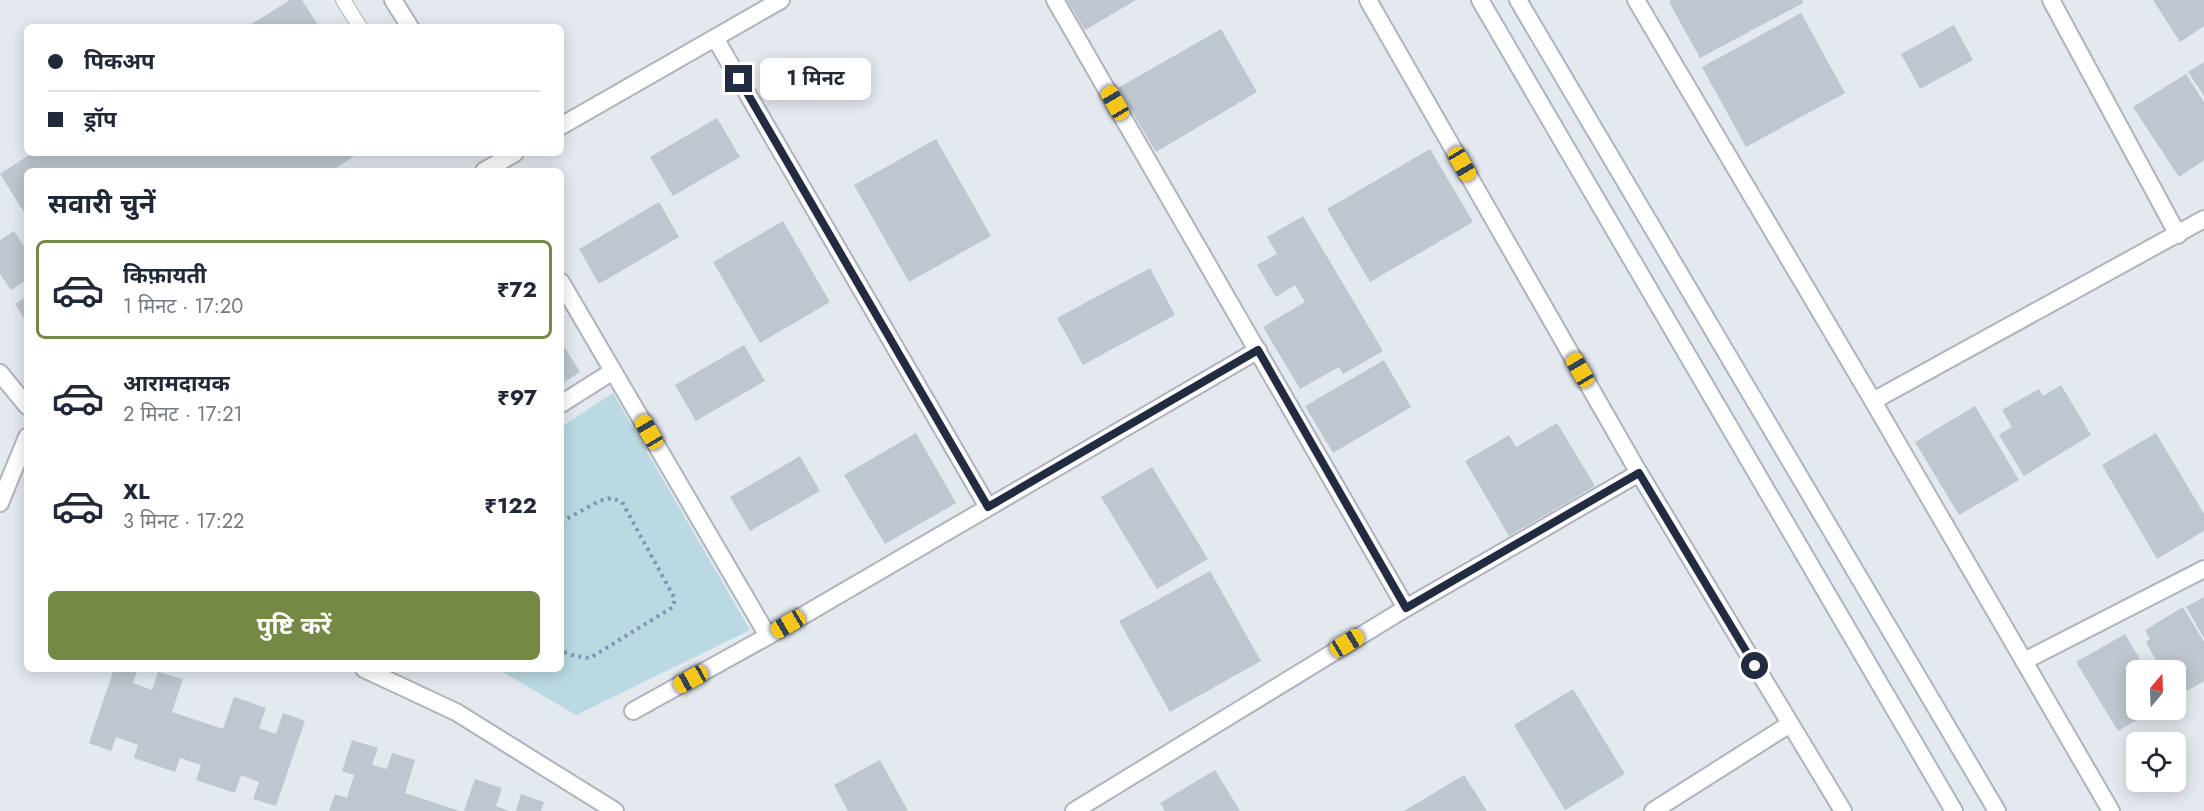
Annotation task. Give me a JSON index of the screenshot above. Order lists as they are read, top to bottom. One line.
{"north":"top","page":{"banner":["पिकअप","ड्रॉप"],"bubble":"1 मिनट","heading":"सवारी चुनें","list":[{"name":"किफ़ायती","note":"1 मिनट · 17:20","value":"₹72"},{"name":"आरामदायक","note":"2 मिनट · 17:21","value":"₹97"},{"name":"XL","note":"3 मिनट · 17:22","value":"₹122"}],"buttons":"पुष्टि करें"}}
